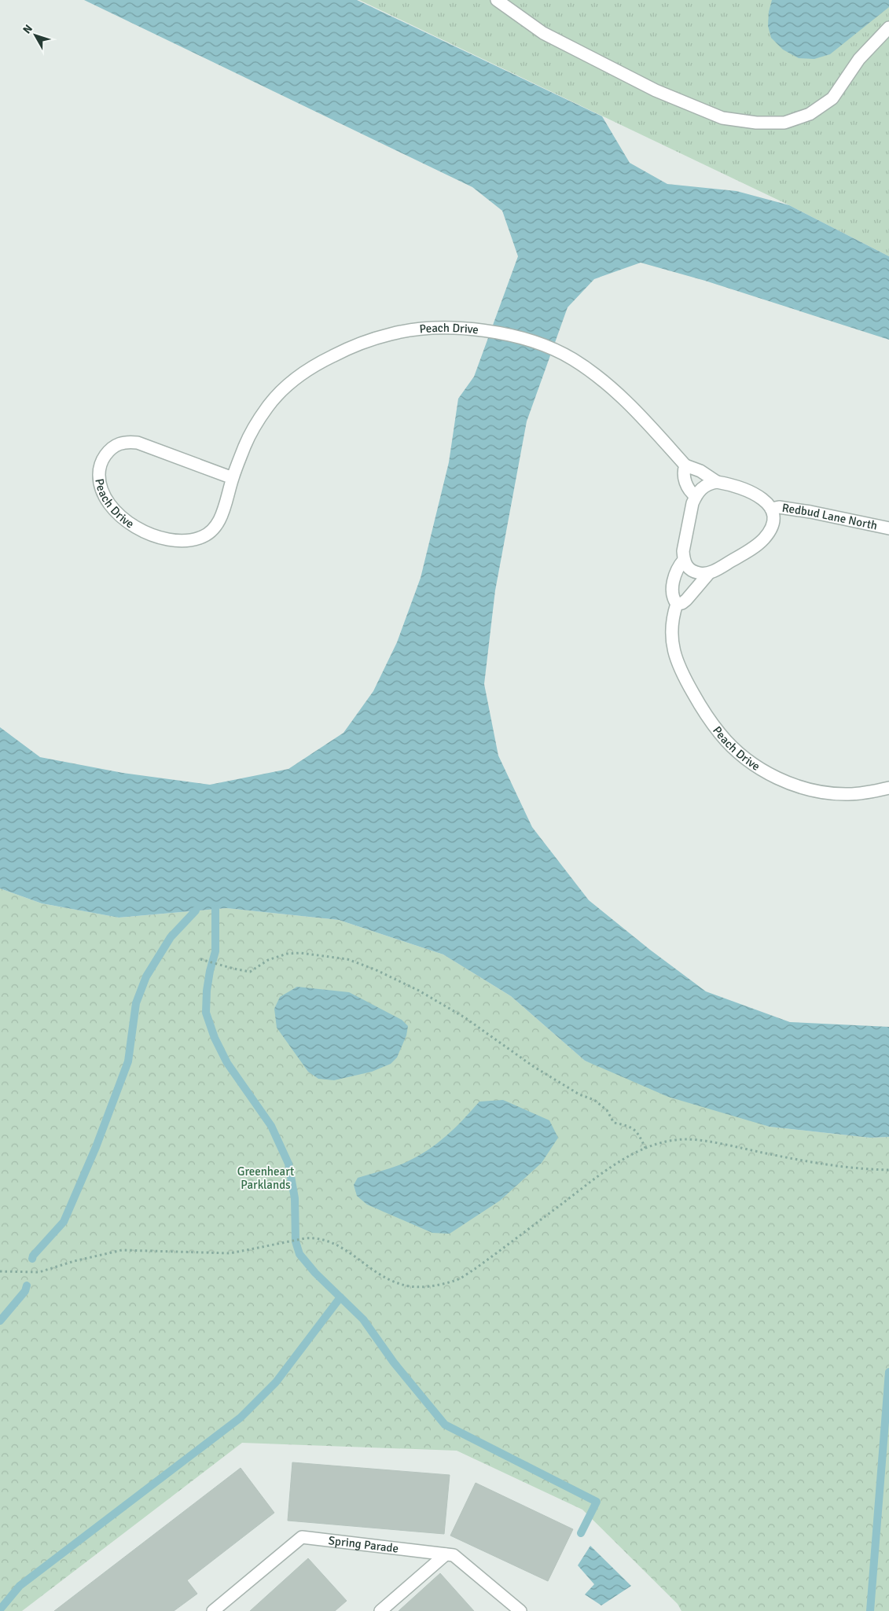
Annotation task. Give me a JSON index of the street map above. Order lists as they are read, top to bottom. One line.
{"streets":{"street":["Peach Drive","Redbud Lane North","Spring Parade"]},"crossings":[["Peach Drive","Redbud Lane North"]],"parks":["Greenheart Parklands"],"north":"top left"}
